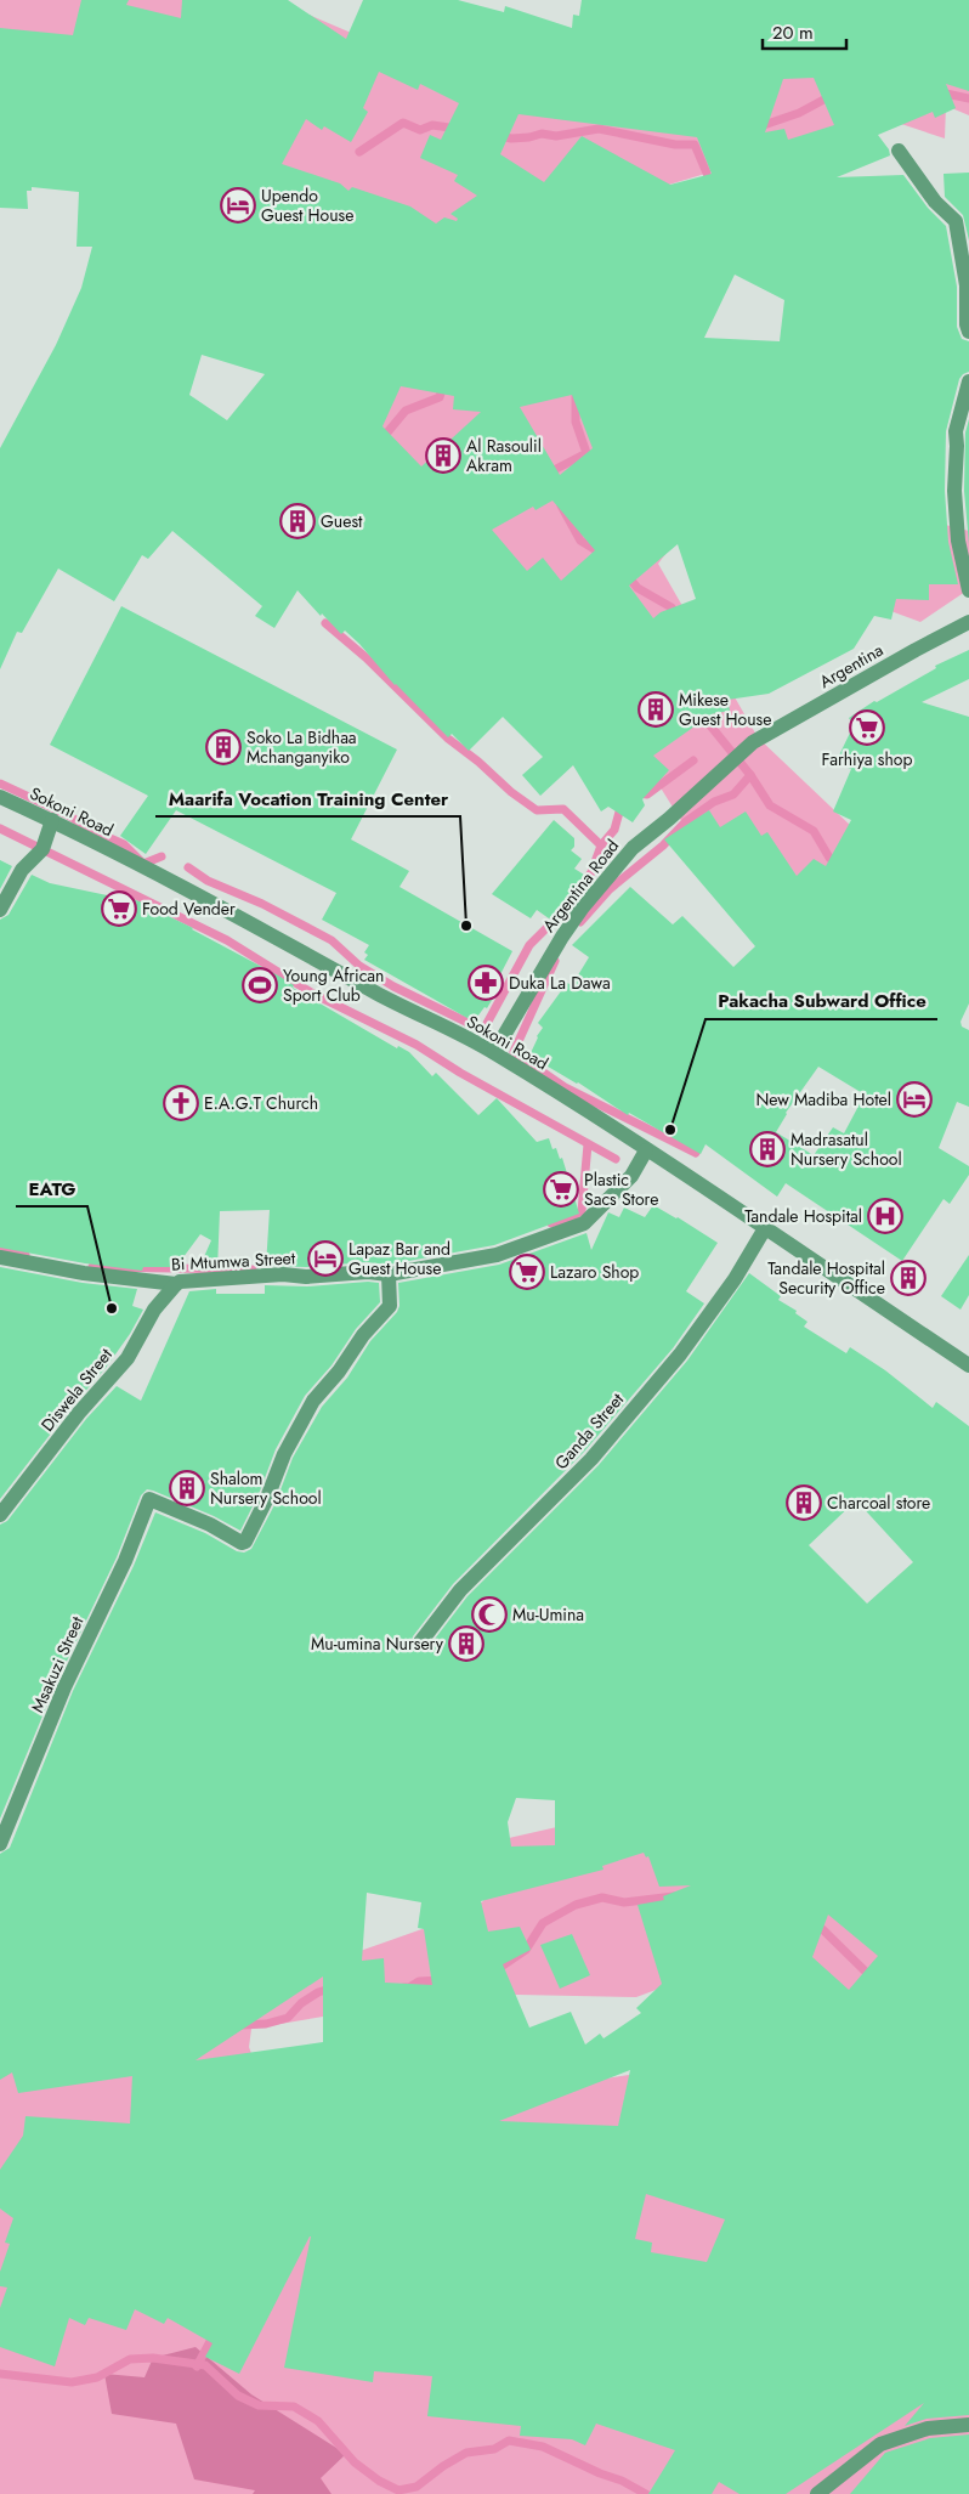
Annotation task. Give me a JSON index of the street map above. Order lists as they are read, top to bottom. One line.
{"streets":{"street":["Argentina","Sokoni Road","Argentina Road","Bi Mtumwa Street","Diswela Street","Ganda Street","Msakuzi Street"]},"crossings":[["Argentina","Argentina Road"],["Sokoni Road","Argentina Road"],["Sokoni Road","Bi Mtumwa Street"],["Sokoni Road","Ganda Street"],["Bi Mtumwa Street","Diswela Street"],["Bi Mtumwa Street","Msakuzi Street"]],"places":{"hotel":["Upendo Guest House","New Madiba Hotel","Lapaz Bar and Guest House"],"building":["Al Rasoulil Akram","Guest","Mikese Guest House","Soko La Bidhaa Mchanganyiko","Madrasatul Nursery School","Tandale Hospital Security Office","Shalom Nursery School","Charcoal store","Mu-umina Nursery"],"supermarket":["Farhiya shop","Food Vender","Plastic Sacs Store","Lazaro Shop"],"other":["Maarifa Vocation Training Center","Pakacha Subward Office","EATG"],"pharmacy":["Duka La Dawa"],"sports":["Young African Sport Club"],"church":["E.A.G.T Church"],"hospital":["Tandale Hospital"],"mosque":["Mu-Umina"]},"scale_bar":"20 m"}
